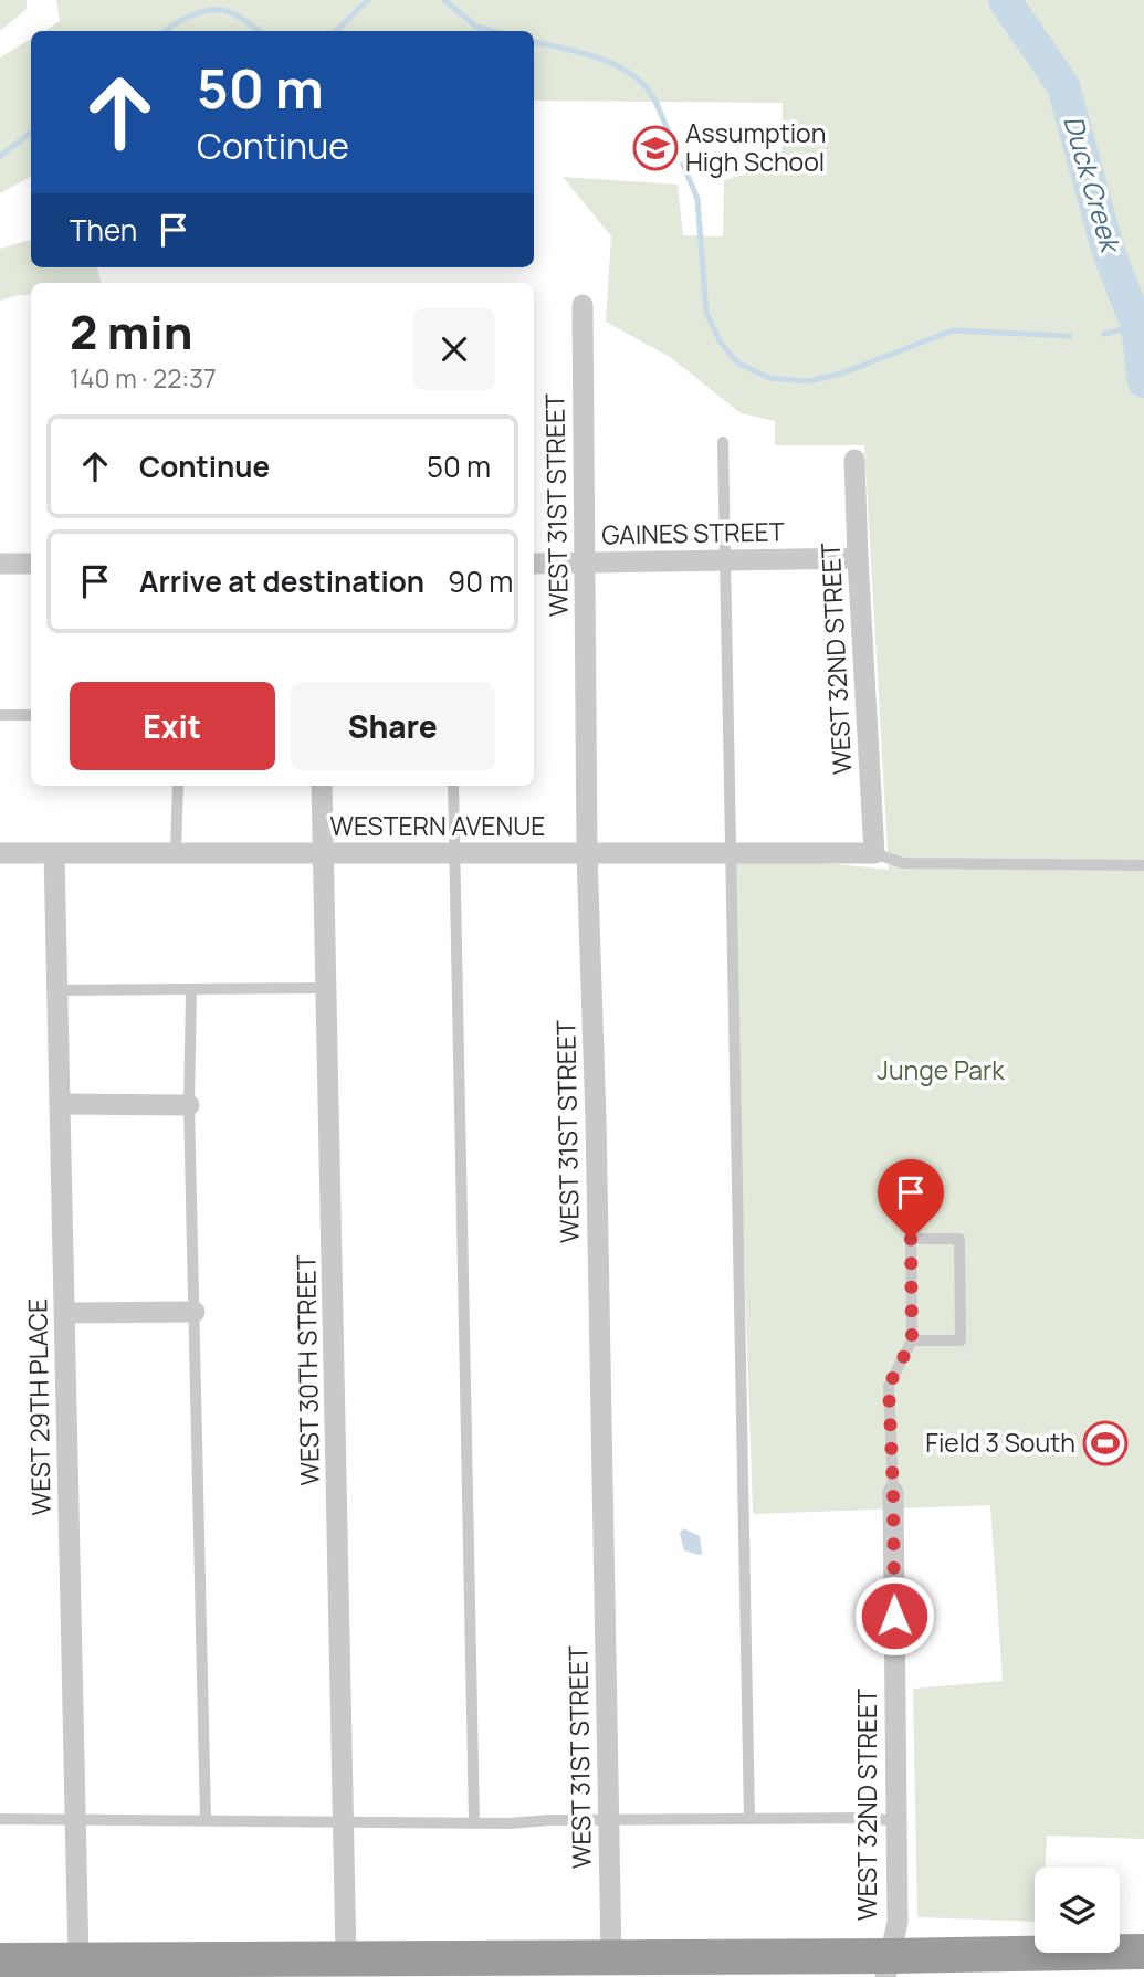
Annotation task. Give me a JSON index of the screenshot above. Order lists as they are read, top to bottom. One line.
{"streets":{"street":["WEST 31ST STREET","GAINES STREET","WEST 32ND STREET","WESTERN AVENUE","WEST 30TH STREET","WEST 29TH PLACE"]},"crossings":[["WEST 31ST STREET","GAINES STREET"],["WEST 31ST STREET","WESTERN AVENUE"],["GAINES STREET","WEST 32ND STREET"],["WEST 32ND STREET","WESTERN AVENUE"],["WESTERN AVENUE","WEST 30TH STREET"],["WESTERN AVENUE","WEST 29TH PLACE"]],"water":["Duck Creek"],"parks":["Junge Park"],"places":{"school or university":["Assumption High School"],"sports":["Field 3 South"]},"page":{"turn":["50 m","Continue"],"then":"Then","heading":["2 min","140 m · 22:37"],"list":[{"name":"Continue","value":"50 m"},{"name":"Arrive at destination","value":"90 m"}],"buttons":["Exit","Share"]}}
